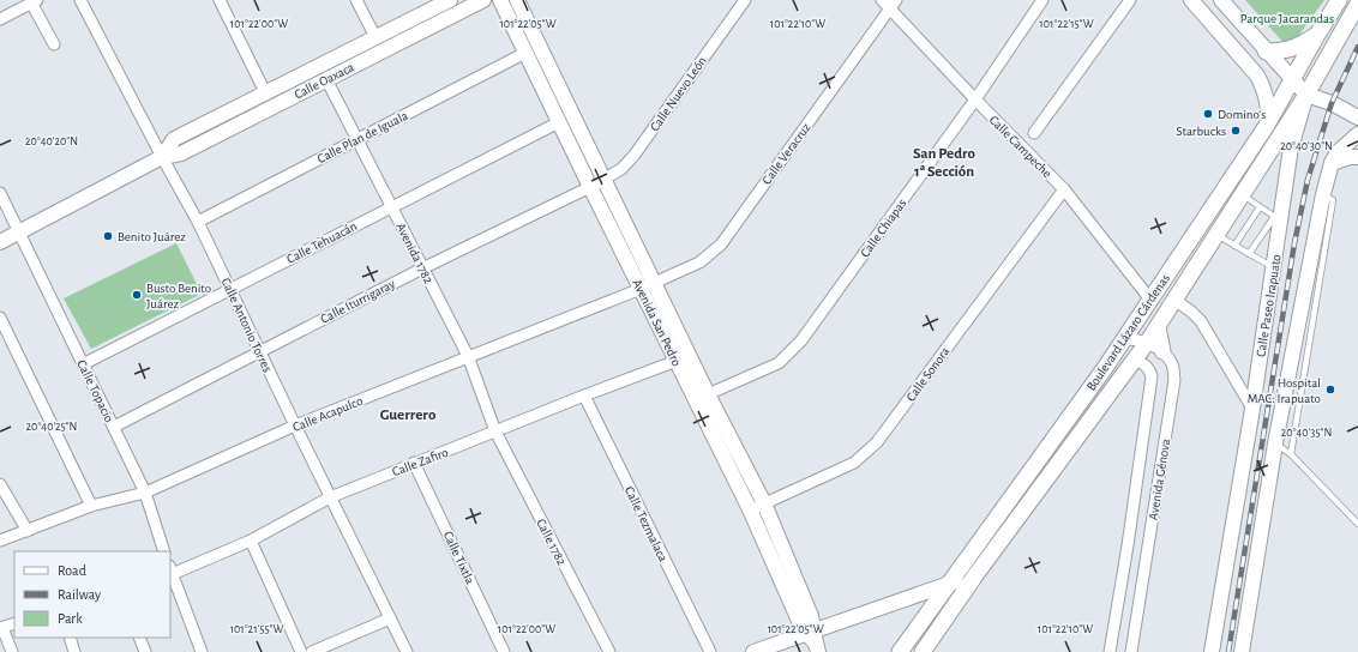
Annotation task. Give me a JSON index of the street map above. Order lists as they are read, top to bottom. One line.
{"streets":{"main road":["Boulevard Lázaro Cárdenas"],"street":["Calle Oaxaca","Calle Nuevo León","Calle Plan de Iguala","Calle Campeche","Calle Veracruz","Calle Chiapas","Calle Tehuacán","Avenida 1782","Calle Iturrigaray","Calle Paseo Irapuato","Avenida San Pedro","Calle Antonio Torres","Calle Sonora","Calle Topacio","Calle Acapulco","Calle Zafiro","Avenida Génova","Calle Tezmalaca","Calle 1782","Calle Tixtla"]},"crossings":[["Calle Oaxaca","Avenida 1782"],["Calle Oaxaca","Calle Antonio Torres"],["Calle Oaxaca","Calle Topacio"],["Calle Nuevo León","Calle Iturrigaray"],["Calle Nuevo León","Avenida San Pedro"],["Calle Plan de Iguala","Avenida 1782"],["Calle Plan de Iguala","Avenida San Pedro"],["Calle Plan de Iguala","Calle Antonio Torres"],["Calle Campeche","Calle Veracruz"],["Calle Campeche","Calle Chiapas"],["Calle Campeche","Boulevard Lázaro Cárdenas"],["Calle Campeche","Calle Sonora"],["Calle Veracruz","Avenida San Pedro"],["Calle Veracruz","Calle Acapulco"],["Calle Chiapas","Avenida San Pedro"],["Calle Tehuacán","Avenida 1782"],["Calle Tehuacán","Avenida San Pedro"],["Calle Tehuacán","Calle Antonio Torres"],["Calle Tehuacán","Calle Topacio"],["Avenida 1782","Calle Iturrigaray"],["Avenida 1782","Calle Acapulco"],["Avenida 1782","Calle Zafiro"],["Avenida 1782","Calle 1782"],["Calle Iturrigaray","Avenida San Pedro"],["Calle Iturrigaray","Calle Antonio Torres"],["Calle Iturrigaray","Calle Topacio"],["Calle Paseo Irapuato","Boulevard Lázaro Cárdenas"],["Avenida San Pedro","Calle Sonora"],["Avenida San Pedro","Calle Acapulco"],["Avenida San Pedro","Calle Zafiro"],["Calle Antonio Torres","Calle Acapulco"],["Calle Antonio Torres","Calle Zafiro"],["Boulevard Lázaro Cárdenas","Avenida Génova"],["Calle Topacio","Calle Acapulco"],["Calle Zafiro","Calle Tezmalaca"],["Calle Zafiro","Calle 1782"],["Calle Zafiro","Calle Tixtla"]],"districts":["San Pedro 1ª Sección","Guerrero"],"parks":["Parque Jacarandas"],"places":["Domino's","Starbucks","Benito Juárez","Busto Benito Juárez","Hospital MAC: Irapuato"],"legend":["Road","Railway","Park"],"coordinates":["101°22'00\"W","101°22'05\"W","101°22'10\"W","101°22'15\"W","20°40'20\"N","20°40'30\"N","20°40'25\"N","20°40'35\"N","101°21'55\"W"]}
